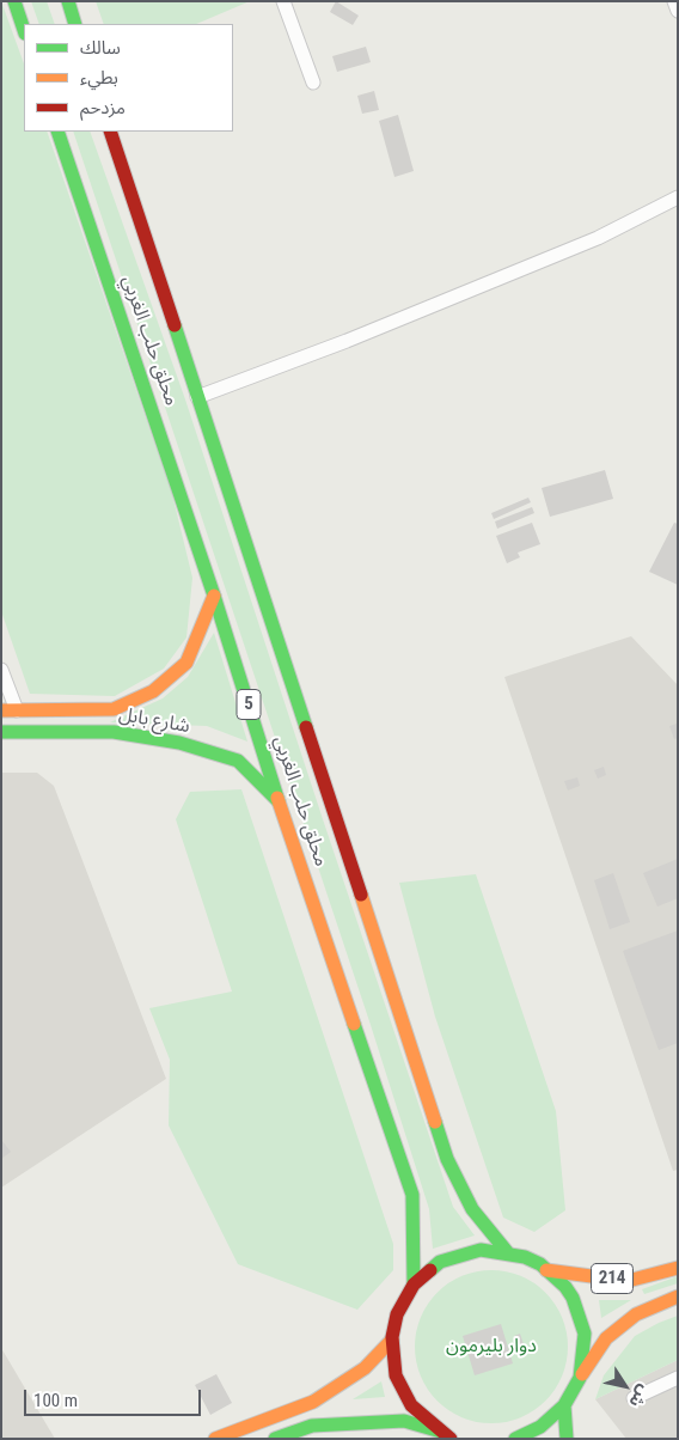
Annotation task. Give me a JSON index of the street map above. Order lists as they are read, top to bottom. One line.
{"streets":{"main road":["محلق حلب الغربي","5","شارع بابل","214"]},"crossings":[["محلق حلب الغربي","شارع بابل"]],"parks":["دوار بليرمون"],"legend":["سالك","بطيء","مزدحم"],"scale_bar":"100 m","north":"bottom right"}
